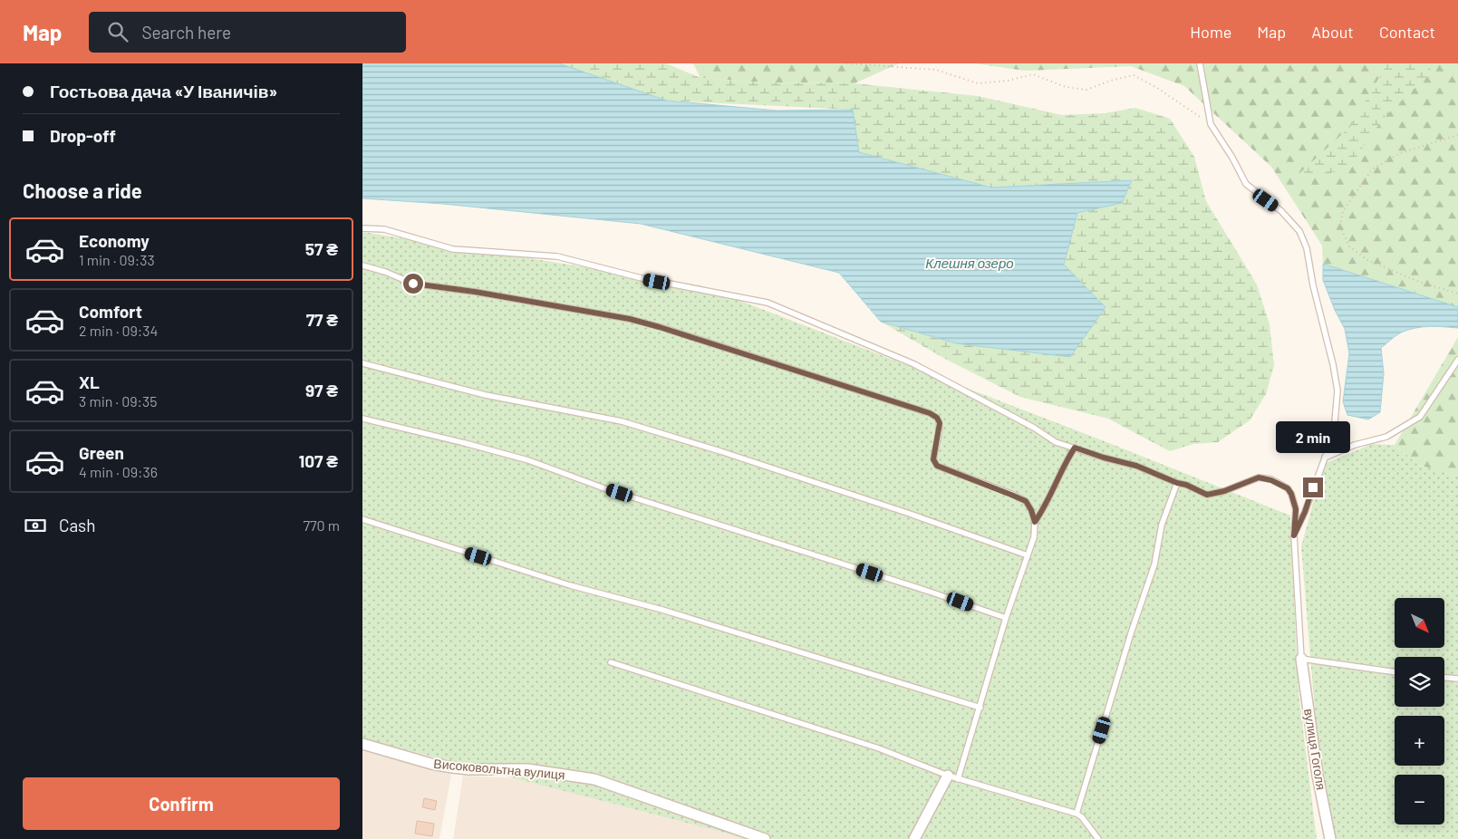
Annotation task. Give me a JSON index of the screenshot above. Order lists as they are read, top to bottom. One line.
{"streets":{"street":["вулиця Гоголя","Високовольтна вулиця"]},"water":["Клешня озеро"],"north":"bottom right","page":{"header":"Map","search":"Search here","nav":["Home","Map","About","Contact"],"banner":["Гостьова дача «У Іваничів»","Drop-off"],"heading":"Choose a ride","list":[{"name":"Economy","note":"1 min · 09:33","value":"57 ₴"},{"name":"Comfort","note":"2 min · 09:34","value":"77 ₴"},{"name":"XL","note":"3 min · 09:35","value":"97 ₴"},{"name":"Green","note":"4 min · 09:36","value":"107 ₴"}],"bubble":"2 min","pay":["Cash","770 m"],"map_buttons":["+","−"],"buttons":"Confirm"}}
